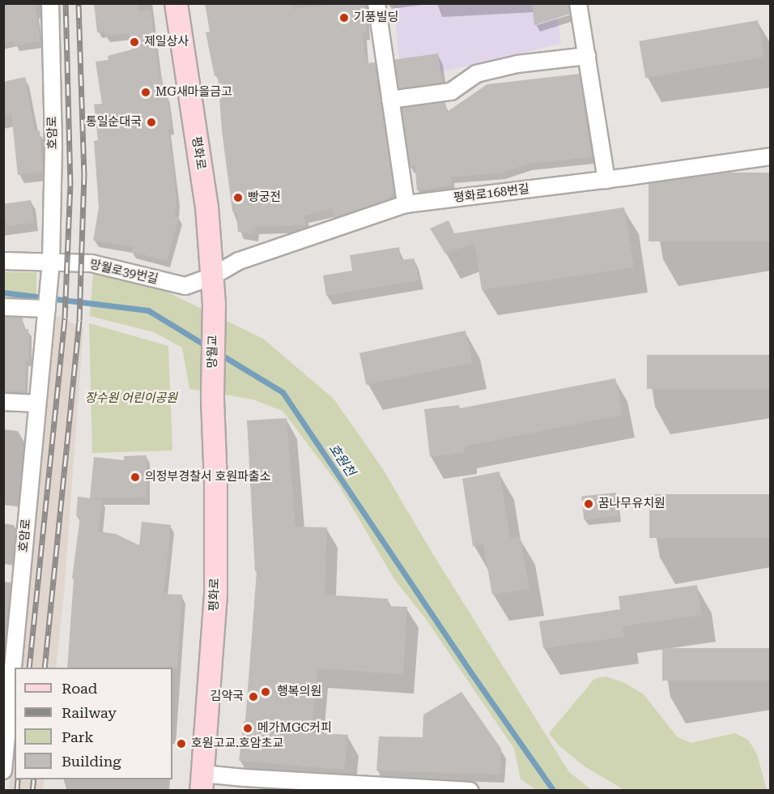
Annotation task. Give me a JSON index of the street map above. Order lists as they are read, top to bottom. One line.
{"streets":{"main road":["평화로","망월교"],"street":["호암로","평화로168번길","망월로39번길"]},"crossings":[["호암로","망월로39번길"],["평화로","평화로168번길"],["평화로","망월로39번길"],["평화로","망월교"],["평화로168번길","망월로39번길"]],"water":["호원천"],"parks":["장수원 어린이공원"],"places":["기풍빌딩","제일상사","MG새마을금고","통일순대국","빵궁전","의정부경찰서 호원파출소","꿈나무유치원","행복의원","김약국","메가MGC커피","호원고교.호암초교"],"legend":["Road","Railway","Park","Building"]}
